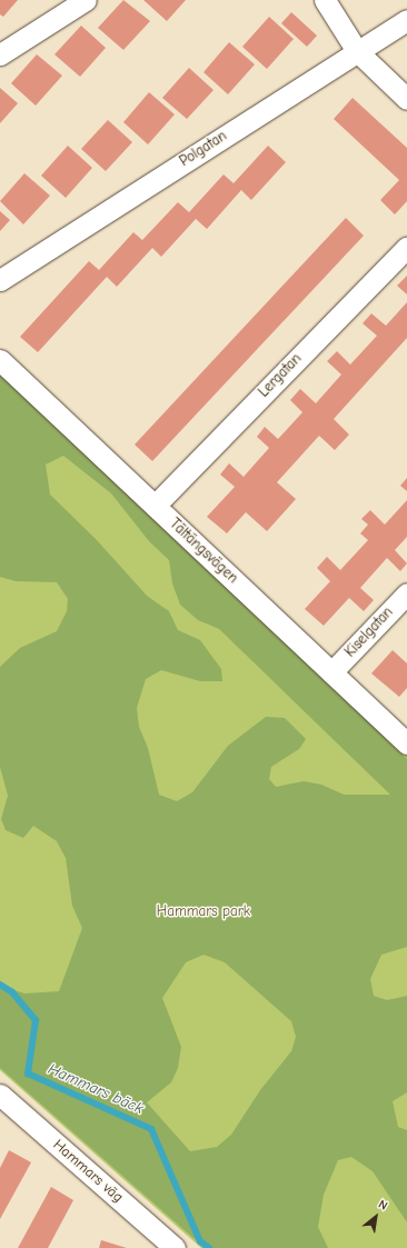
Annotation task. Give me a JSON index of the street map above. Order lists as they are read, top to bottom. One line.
{"streets":{"street":["Polgatan","Lergatan","Tältängsvägen","Kiselgatan","Hammars väg"]},"crossings":[["Lergatan","Tältängsvägen"],["Tältängsvägen","Kiselgatan"]],"water":["Hammars bäck"],"parks":["Hammars park"],"north":"top right"}
